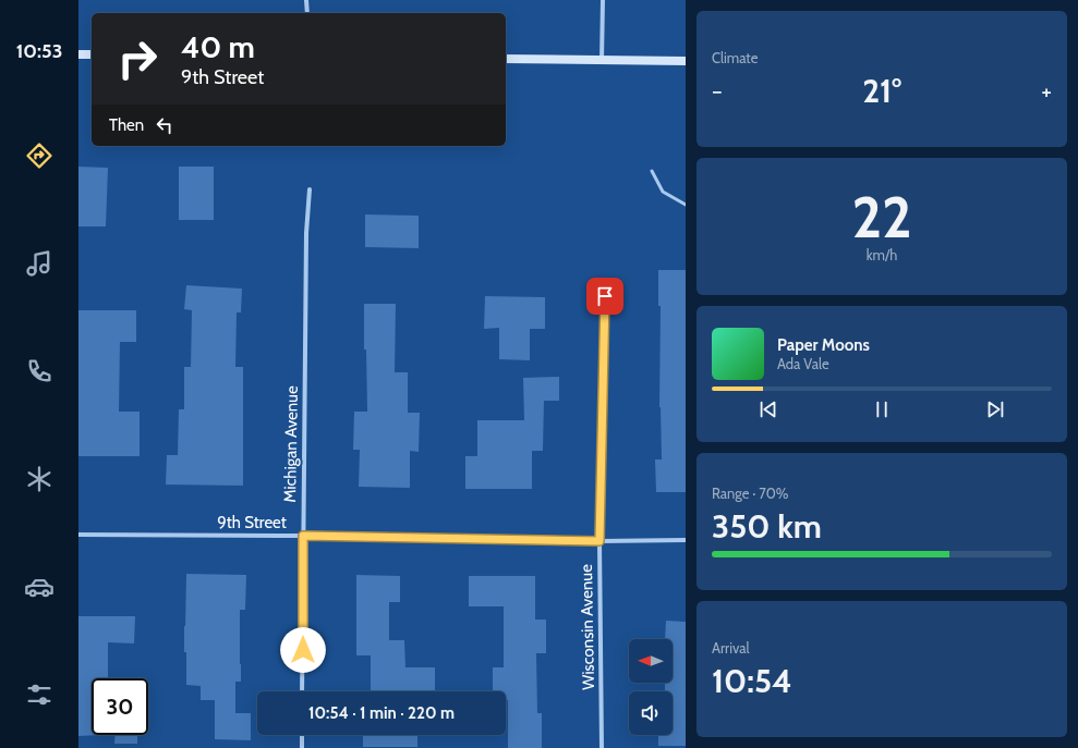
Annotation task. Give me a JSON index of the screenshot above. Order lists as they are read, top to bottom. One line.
{"streets":{"street":["Michigan Avenue","9th Street","Wisconsin Avenue"]},"crossings":[["Michigan Avenue","9th Street"],["9th Street","Wisconsin Avenue"]],"north":"left","page":{"tabs":"10:53","tile":["Climate",["22","km/h"],["Range · 70%","350 km"],["Arrival","10:54"]],"turn":["40 m","9th Street"],"heat":["−","21°","+"],"then":"Then","song":["Paper Moons","Ada Vale"],"limit":"30","trip":"10:54 · 1 min · 220 m"}}
